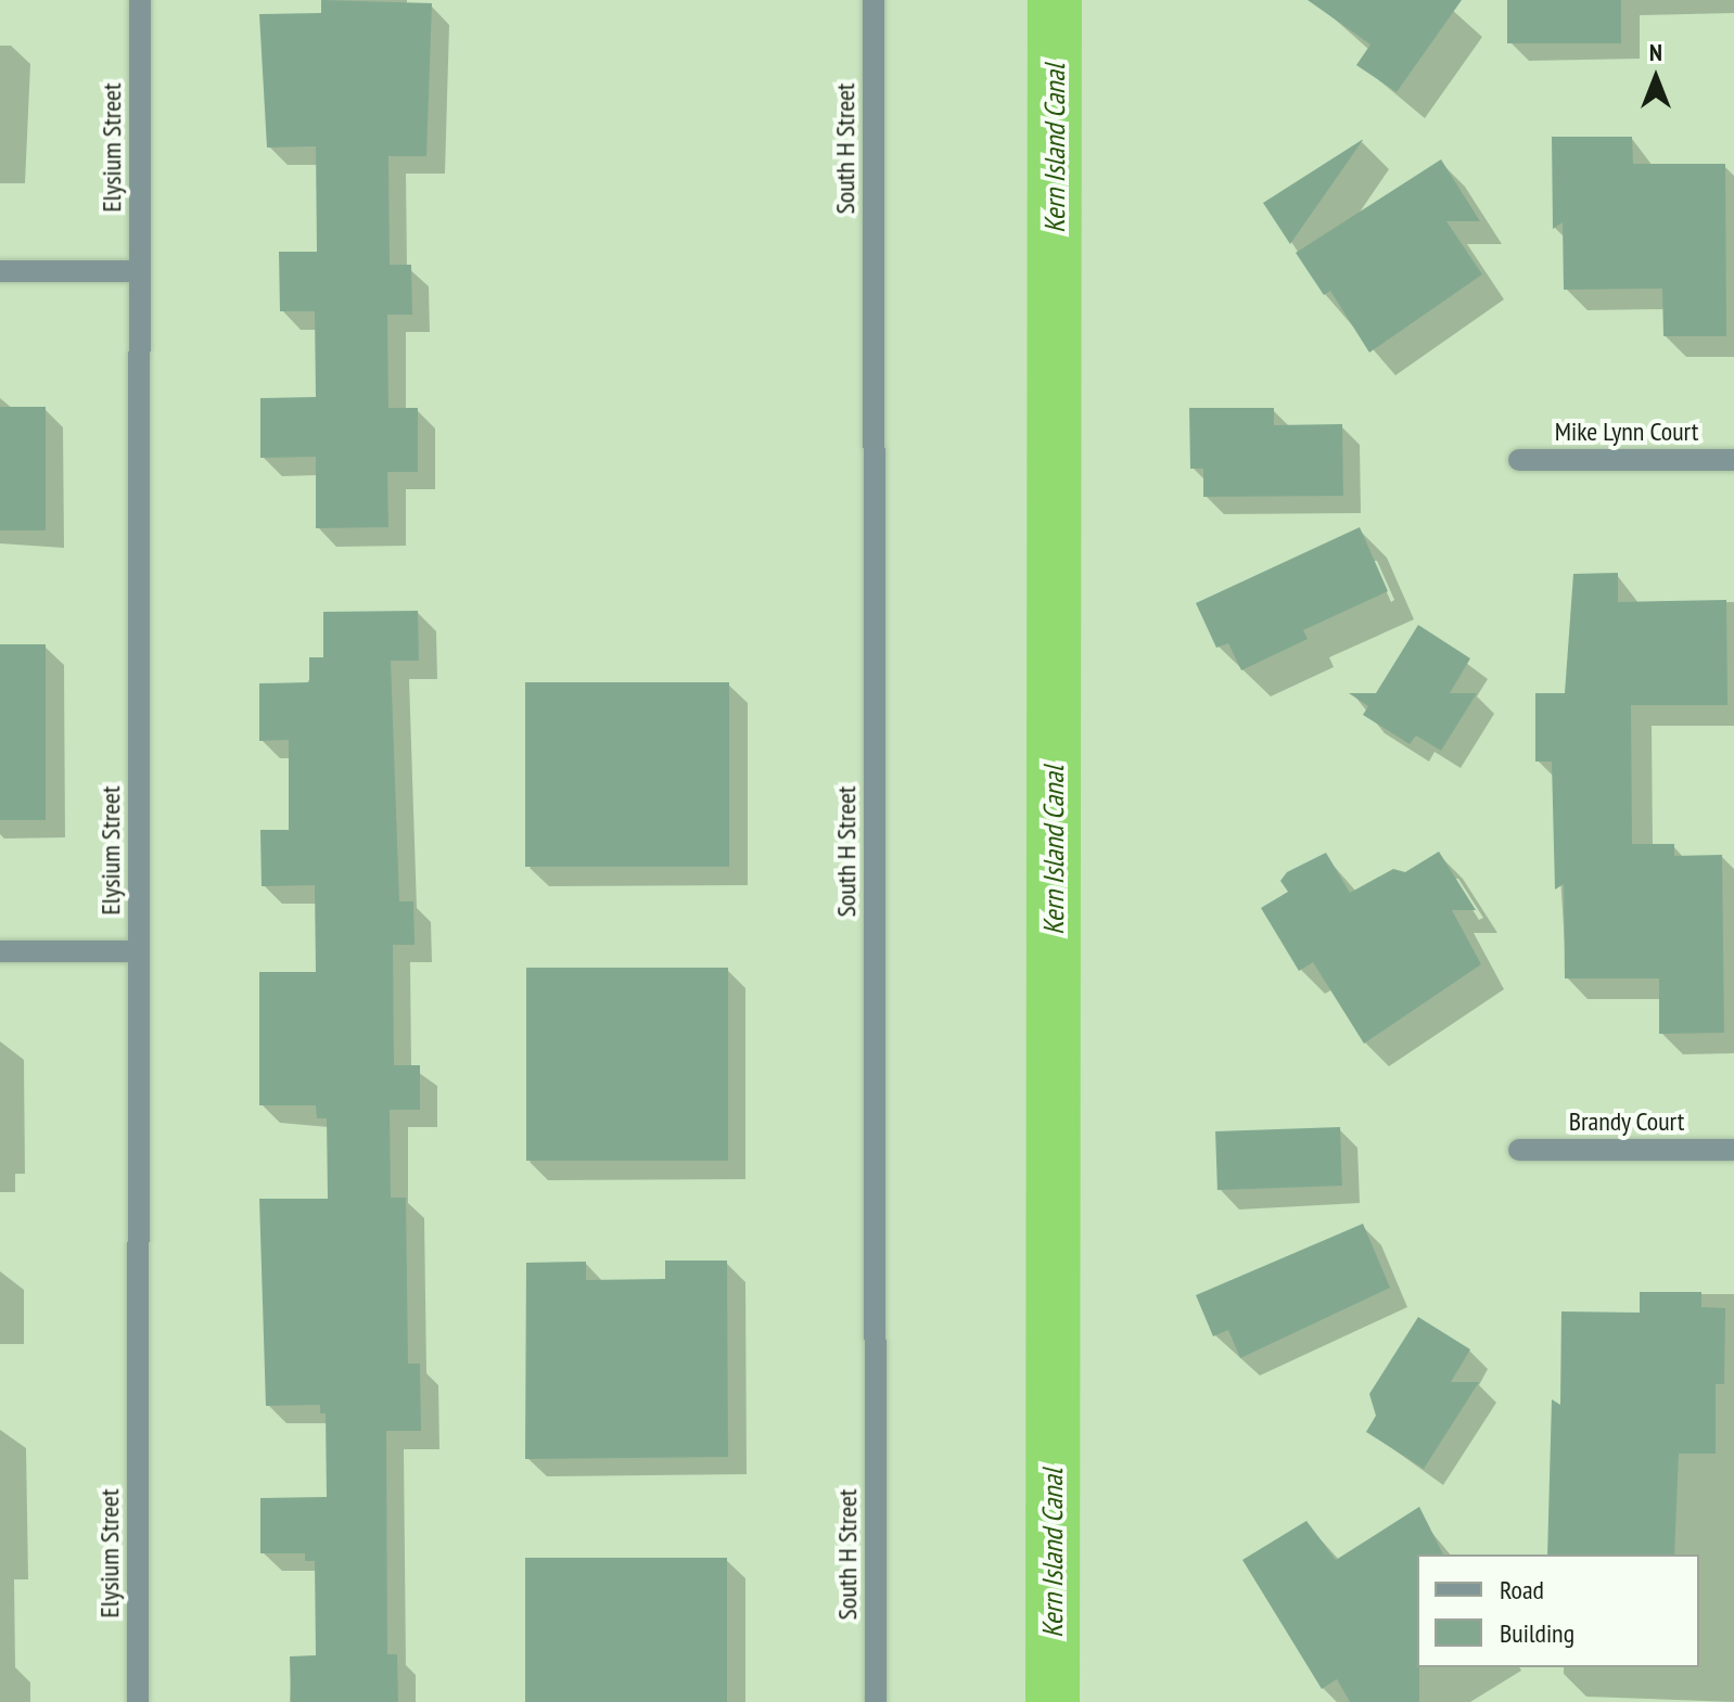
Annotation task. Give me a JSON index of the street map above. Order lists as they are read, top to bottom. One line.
{"streets":{"street":["Elysium Street","South H Street","Mike Lynn Court","Brandy Court"]},"water":["Kern Island Canal"],"legend":["Road","Building"],"north":"top"}
